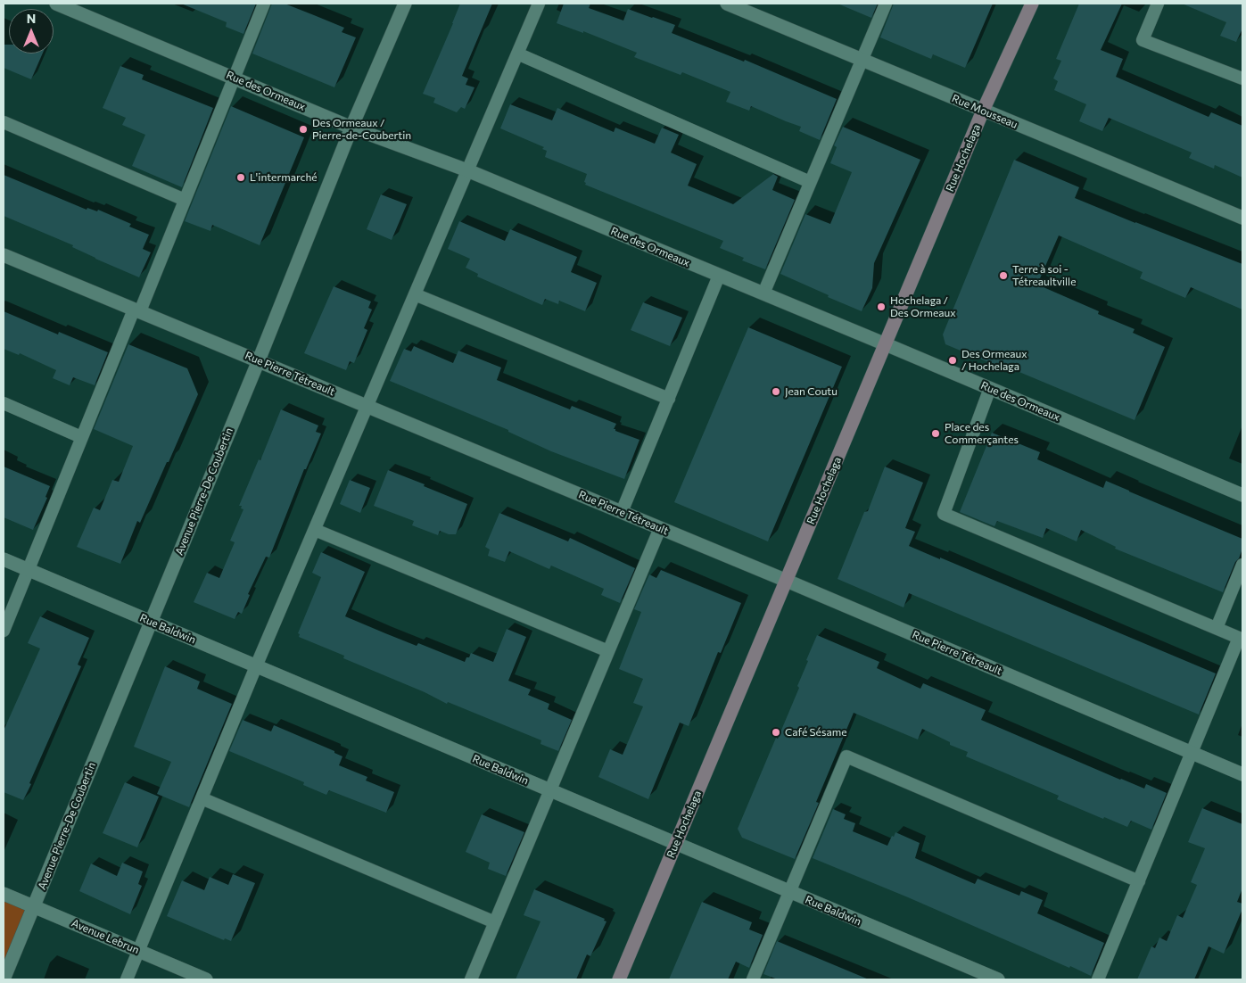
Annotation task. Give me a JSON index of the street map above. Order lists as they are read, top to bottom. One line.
{"streets":{"main road":["Rue Hochelaga"],"street":["Rue des Ormeaux","Rue Mousseau","Rue Pierre Tétreault","Avenue Pierre-De Coubertin","Rue Baldwin","Avenue Lebrun"]},"crossings":[["Rue des Ormeaux","Rue Hochelaga"],["Rue des Ormeaux","Avenue Pierre-De Coubertin"],["Rue Mousseau","Rue Hochelaga"],["Rue Hochelaga","Rue Pierre Tétreault"],["Rue Hochelaga","Rue Baldwin"],["Rue Pierre Tétreault","Avenue Pierre-De Coubertin"],["Avenue Pierre-De Coubertin","Rue Baldwin"],["Avenue Pierre-De Coubertin","Avenue Lebrun"]],"places":["Des Ormeaux / Pierre-de-Coubertin","L'intermarché","Terre à soi - Tétreaultville","Hochelaga / Des Ormeaux","Des Ormeaux / Hochelaga","Jean Coutu","Place des Commerçantes","Café Sésame"],"north":"top"}
